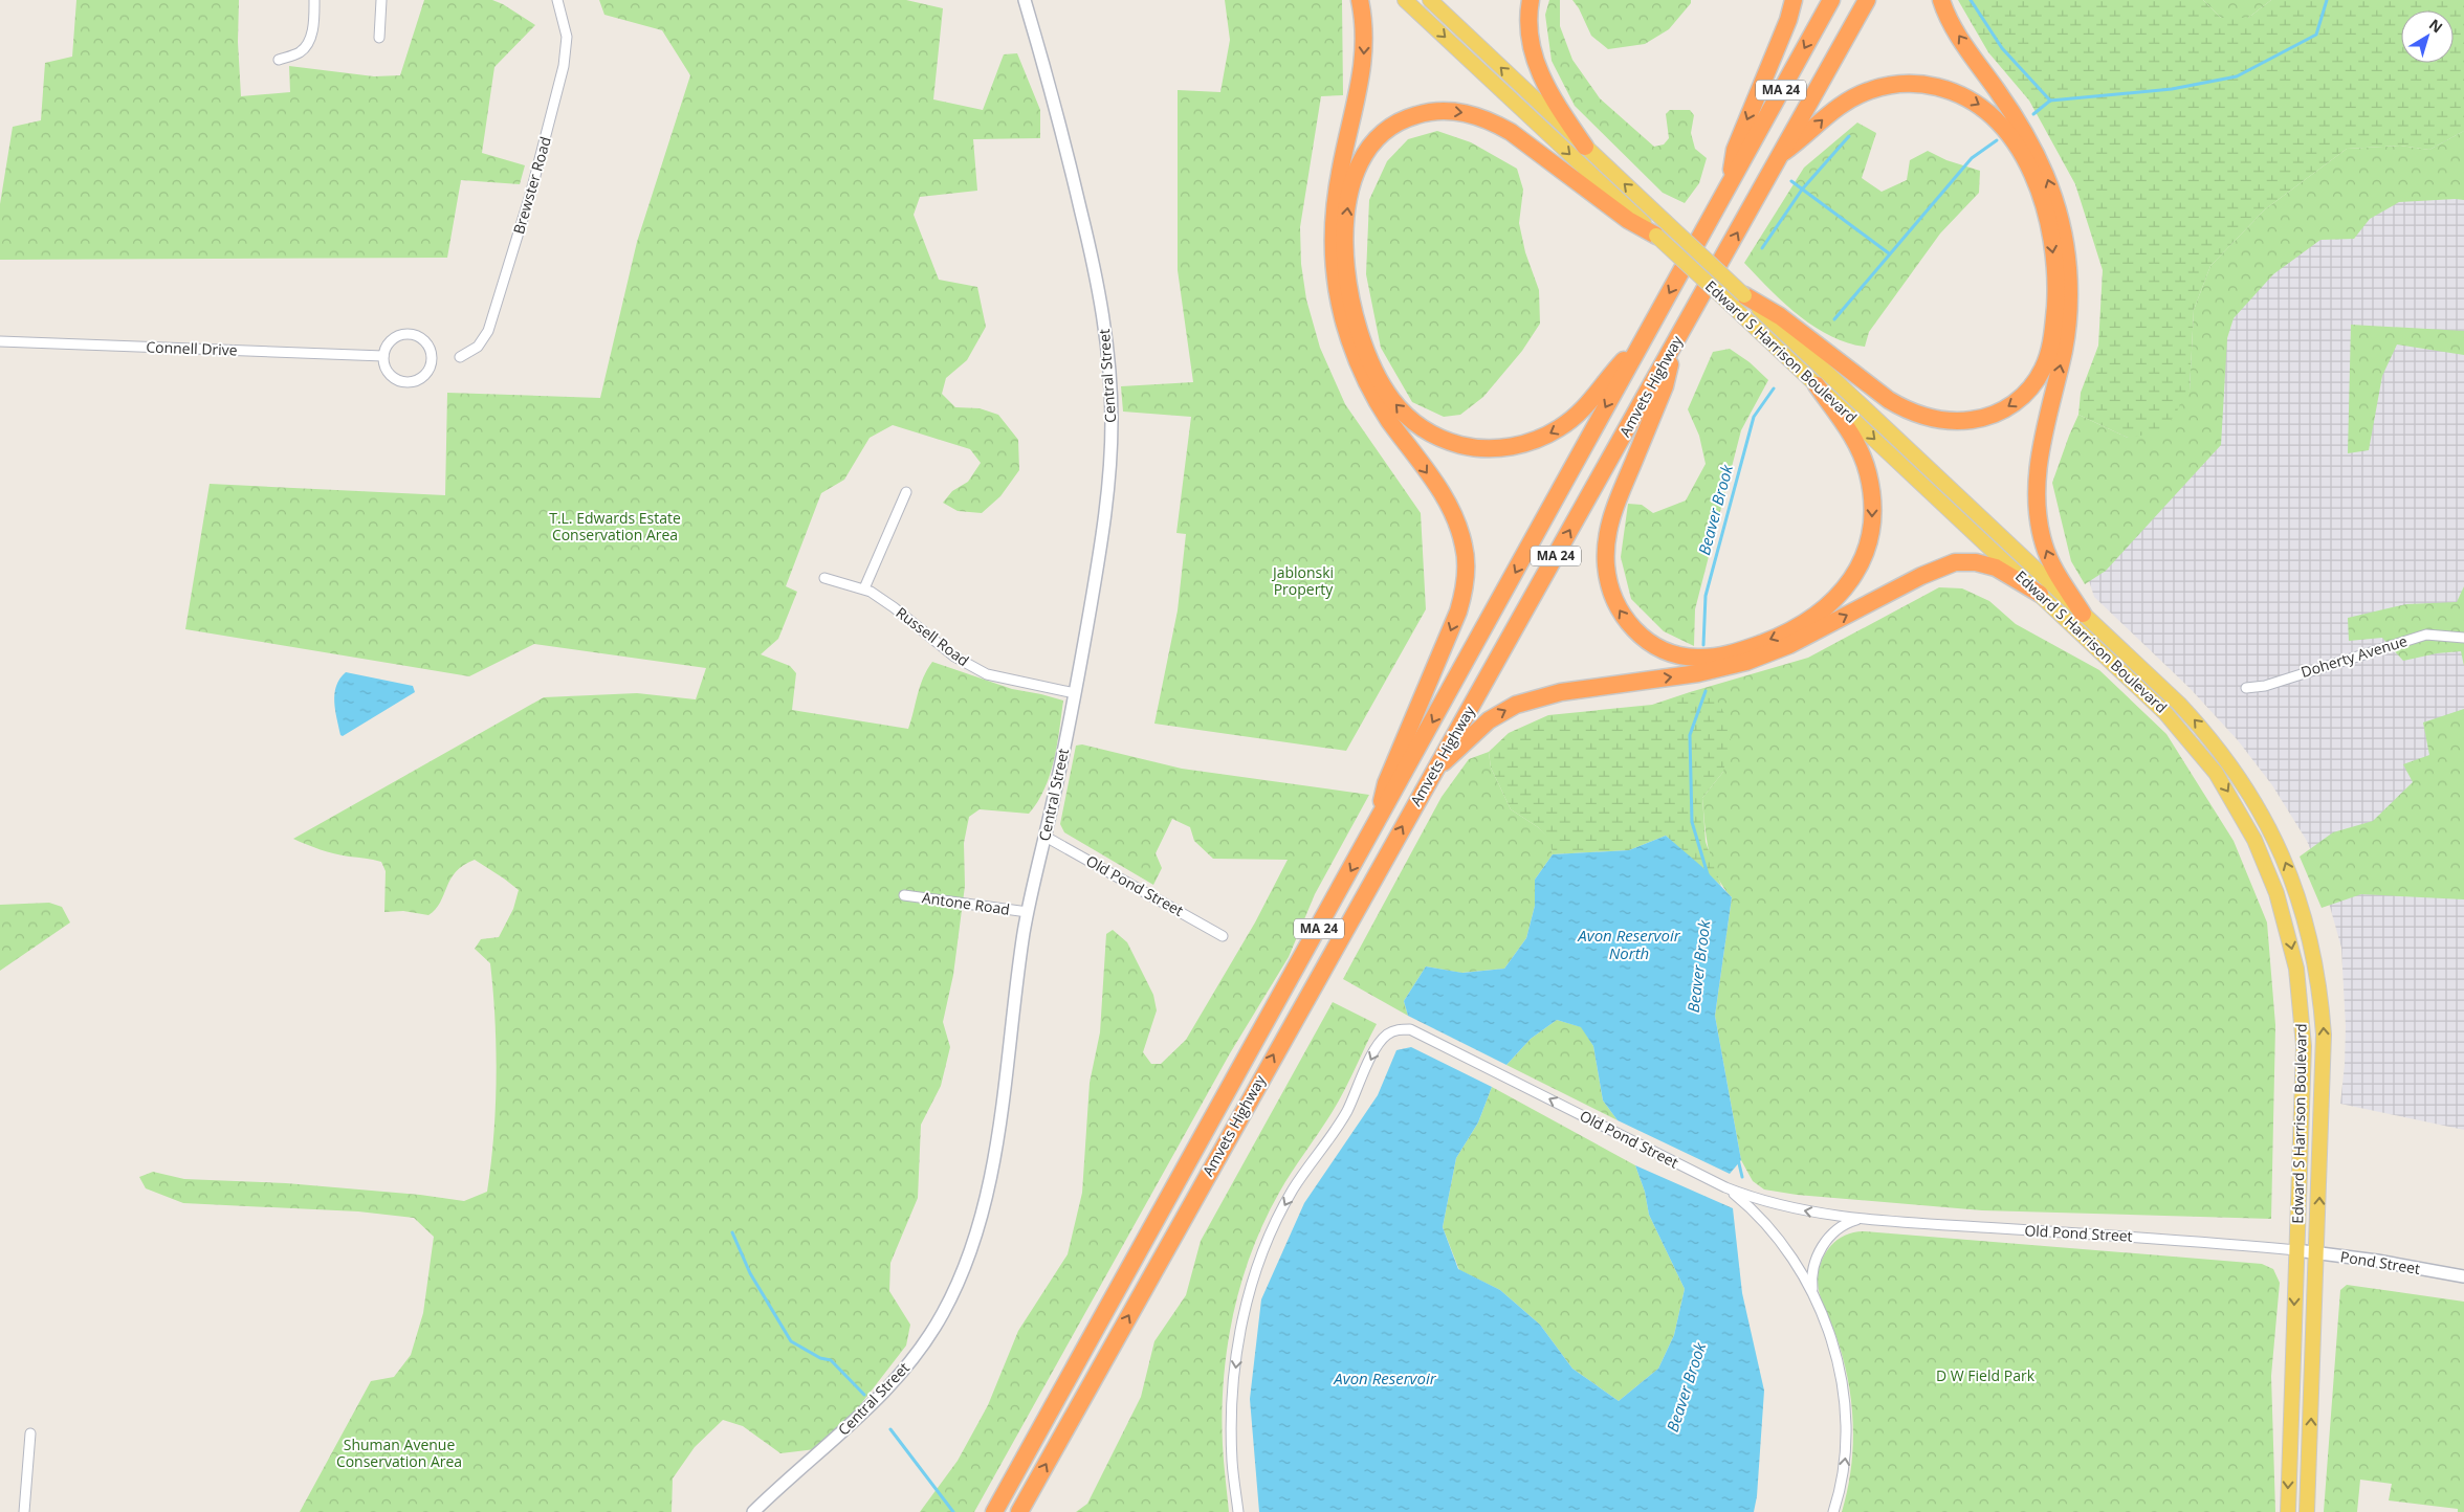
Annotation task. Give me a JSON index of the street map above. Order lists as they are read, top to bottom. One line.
{"streets":{"highway":["MA 24","Amvets Highway"],"main road":["Edward S Harrison Boulevard"],"street":["Brewster Road","Connell Drive","Central Street","Russell Road","Doherty Avenue","Old Pond Street","Antone Road","Pond Street"]},"crossings":[["Edward S Harrison Boulevard","Old Pond Street"],["Edward S Harrison Boulevard","Pond Street"],["Central Street","Russell Road"],["Central Street","Old Pond Street"],["Central Street","Antone Road"],["Old Pond Street","Pond Street"]],"water":["Beaver Brook","Avon Reservoir North","Avon Reservoir"],"parks":["T.L. Edwards Estate Conservation Area","Jablonski Property","D W Field Park","Shuman Avenue Conservation Area"],"north":"top right"}
